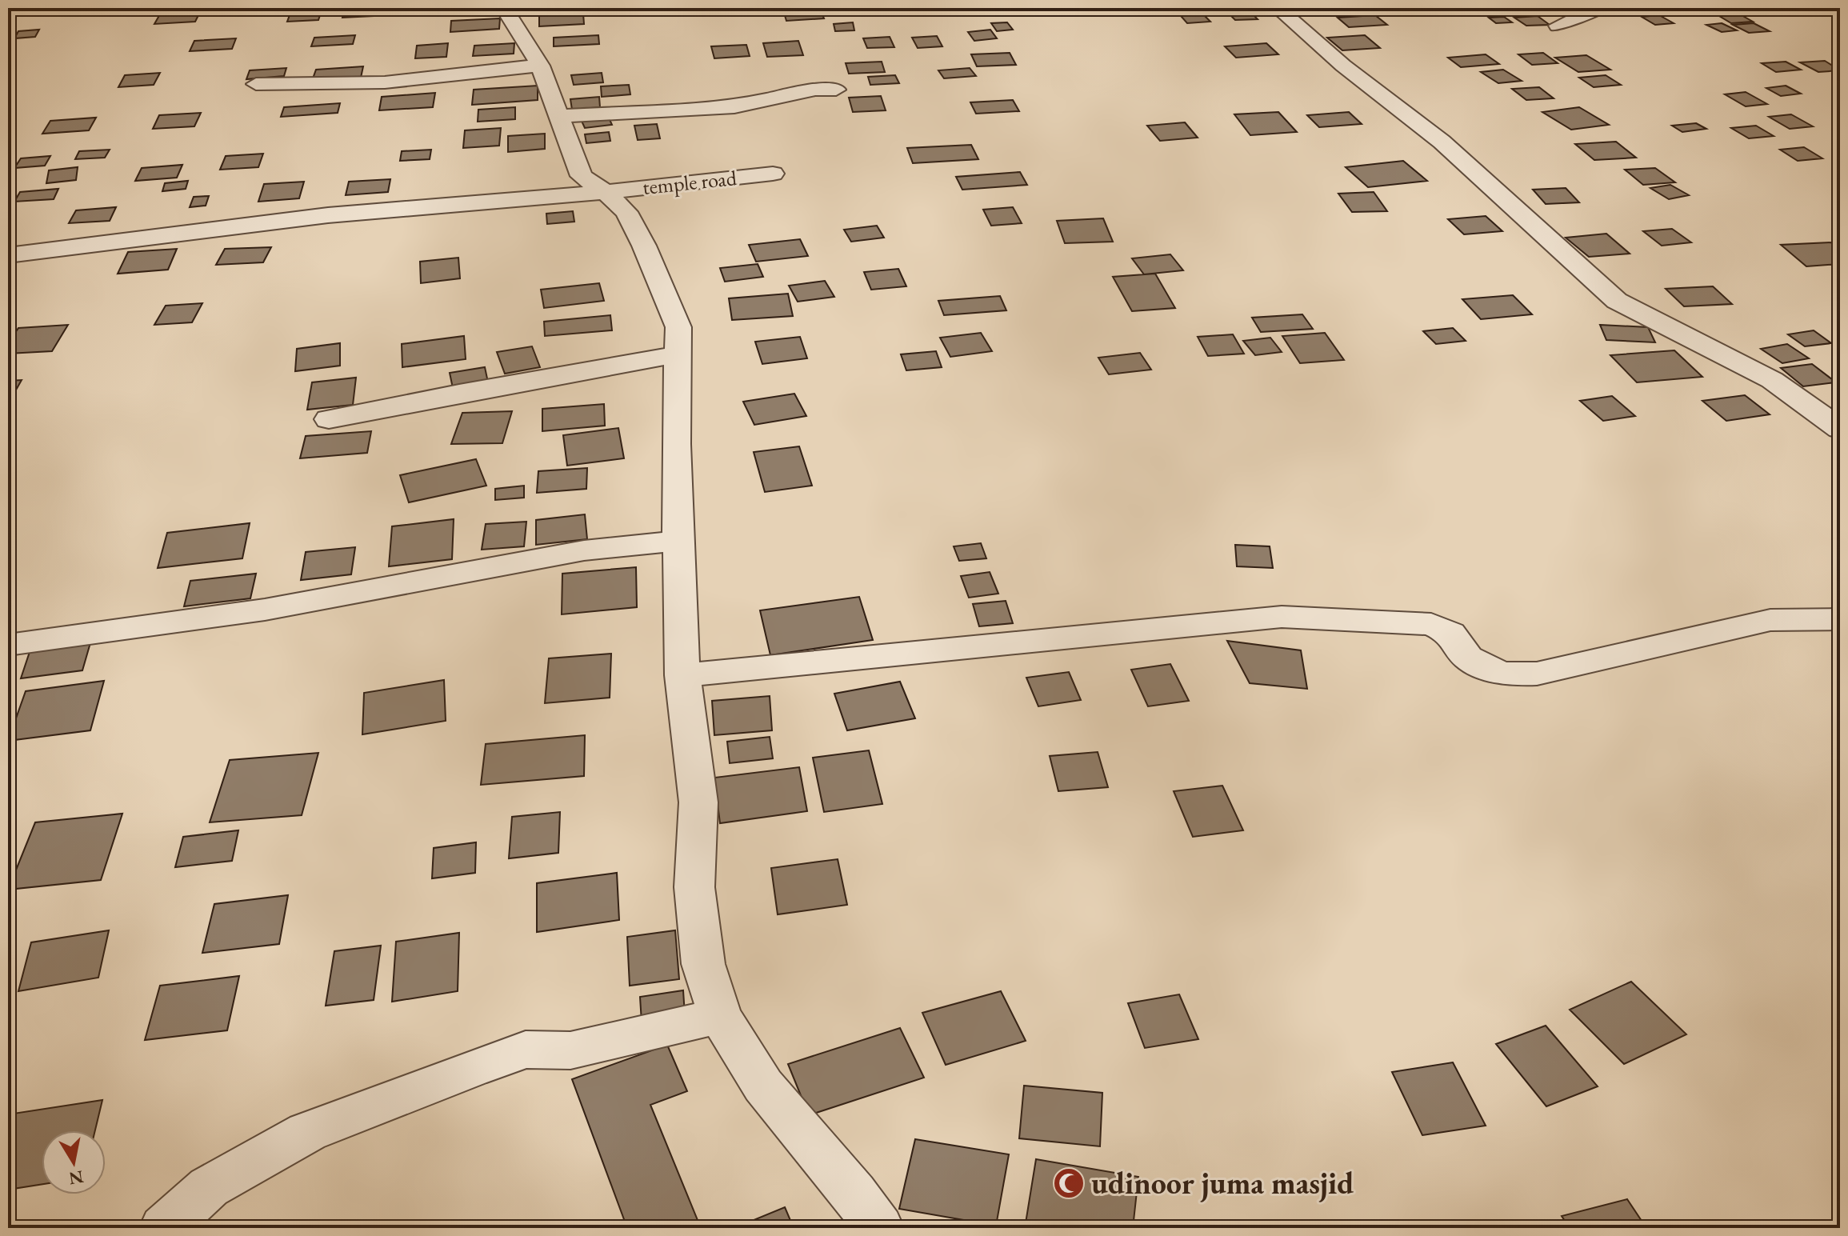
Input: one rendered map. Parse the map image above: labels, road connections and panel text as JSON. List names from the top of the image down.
{
  "streets": {
    "street": ["temple road"]
  },
  "places": {
    "mosque": ["udinoor juma masjid"]
  },
  "north": "bottom"
}
